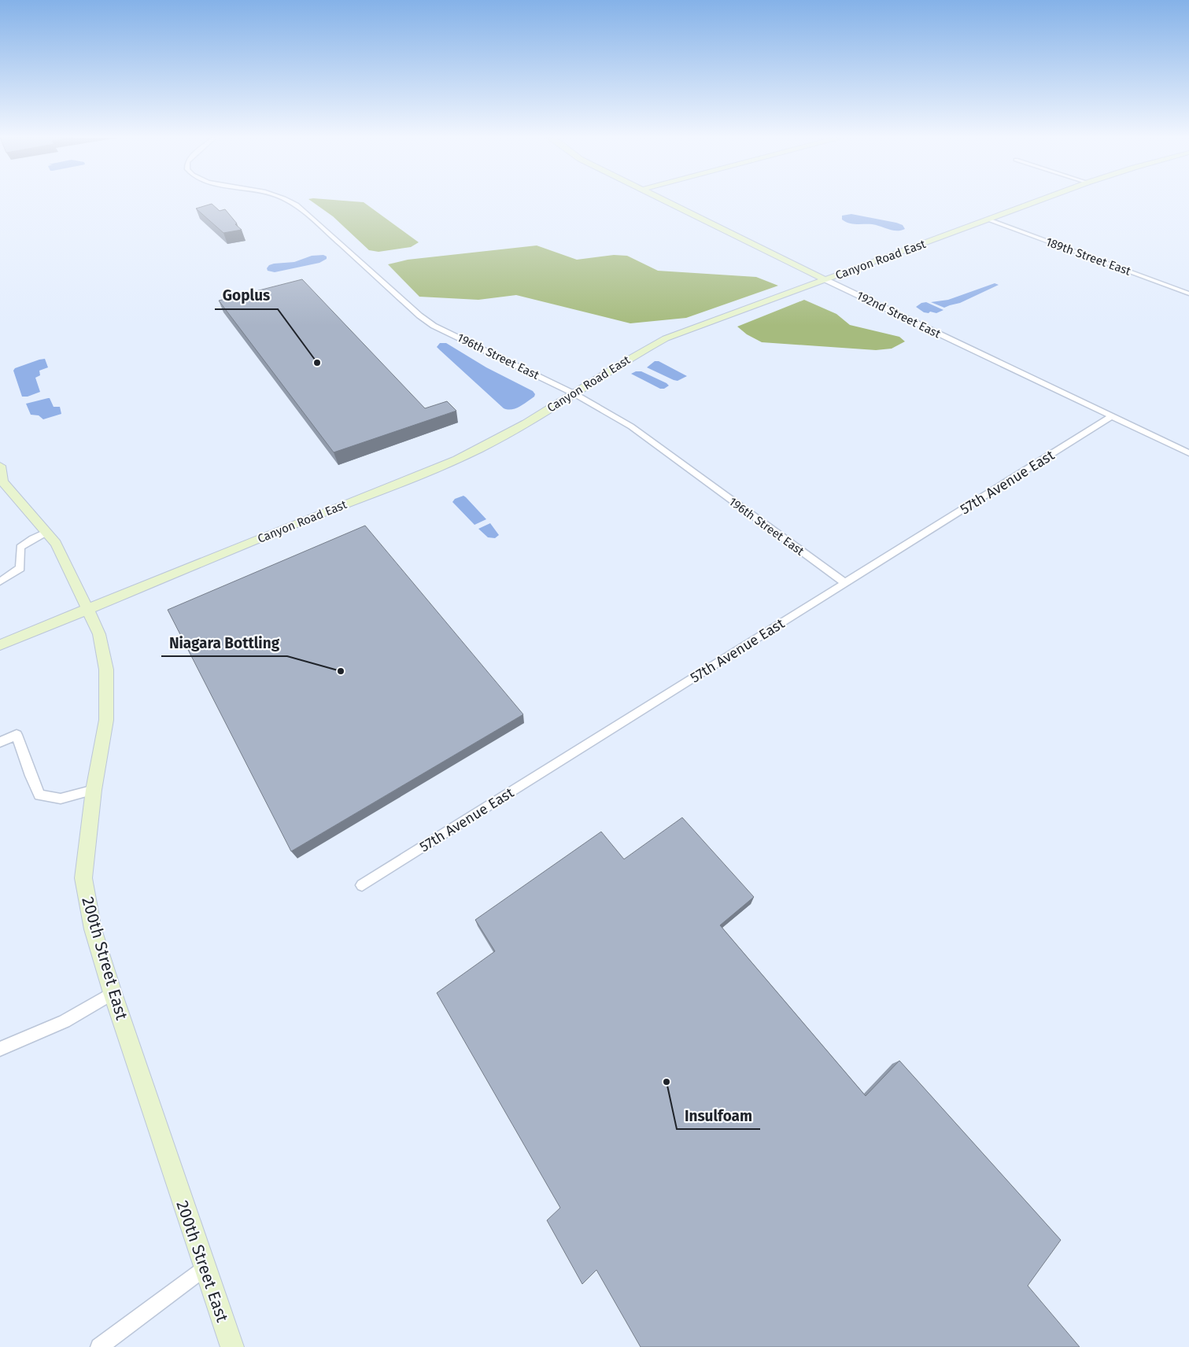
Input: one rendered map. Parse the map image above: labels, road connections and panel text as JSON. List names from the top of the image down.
{
  "streets": {
    "street": [
      "189th Street East",
      "Canyon Road East",
      "192nd Street East",
      "196th Street East",
      "57th Avenue East",
      "200th Street East"
    ]
  },
  "crossings": [
    ["189th Street East", "Canyon Road East"],
    ["Canyon Road East", "192nd Street East"],
    ["Canyon Road East", "196th Street East"],
    ["Canyon Road East", "200th Street East"],
    ["192nd Street East", "57th Avenue East"],
    ["196th Street East", "57th Avenue East"]
  ],
  "places": ["Goplus", "Niagara Bottling", "Insulfoam"]
}
